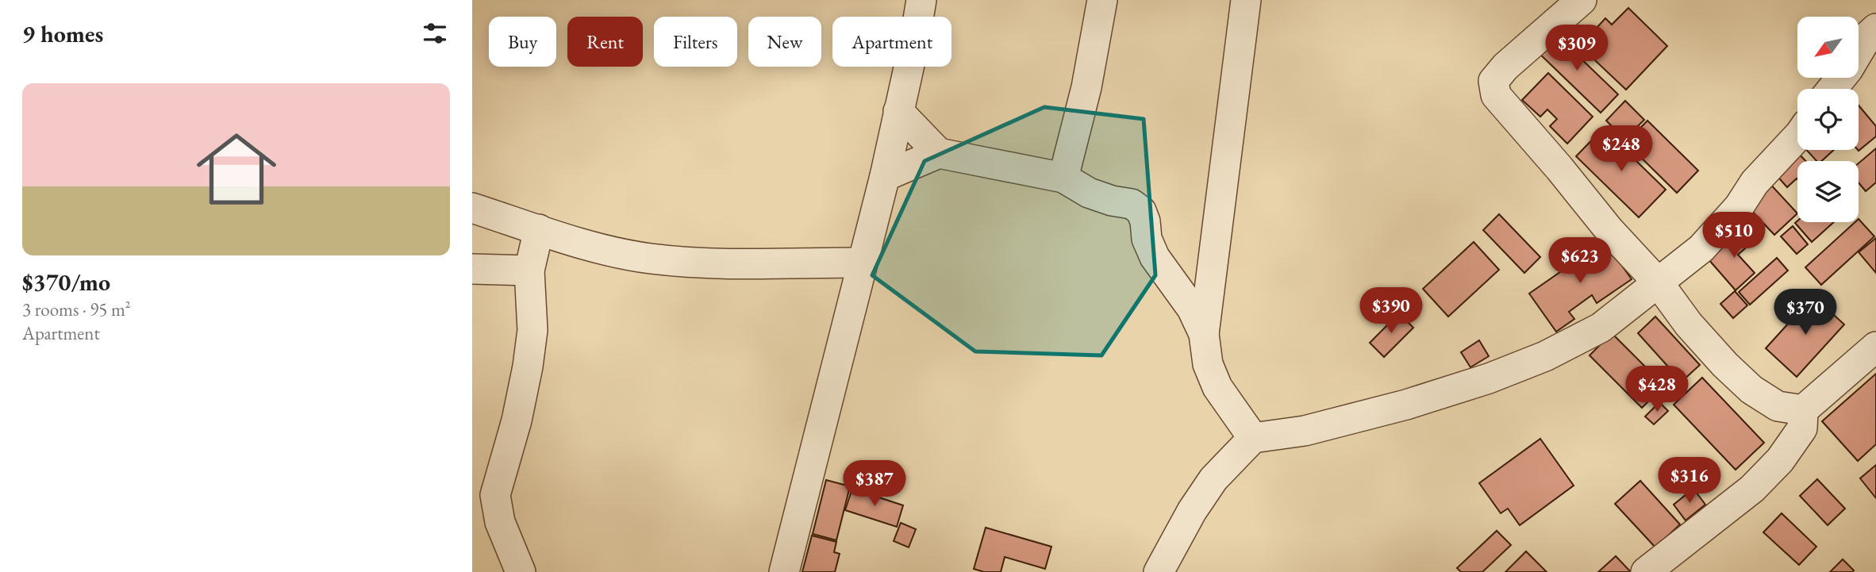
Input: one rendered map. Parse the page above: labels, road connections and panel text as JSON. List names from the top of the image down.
{
  "north": "bottom left",
  "page": {
    "heading": "9 homes",
    "chip": [
      "Buy",
      "Rent",
      "Filters",
      "New",
      "Apartment"
    ],
    "price": [
      "$309",
      "$248",
      "$510",
      "$623",
      "$390",
      "$370",
      "$428",
      "$316",
      "$387"
    ],
    "list": [
      {
        "name": "$370/mo",
        "note": "3 rooms · 95 m² · Apartment"
      }
    ]
  }
}
